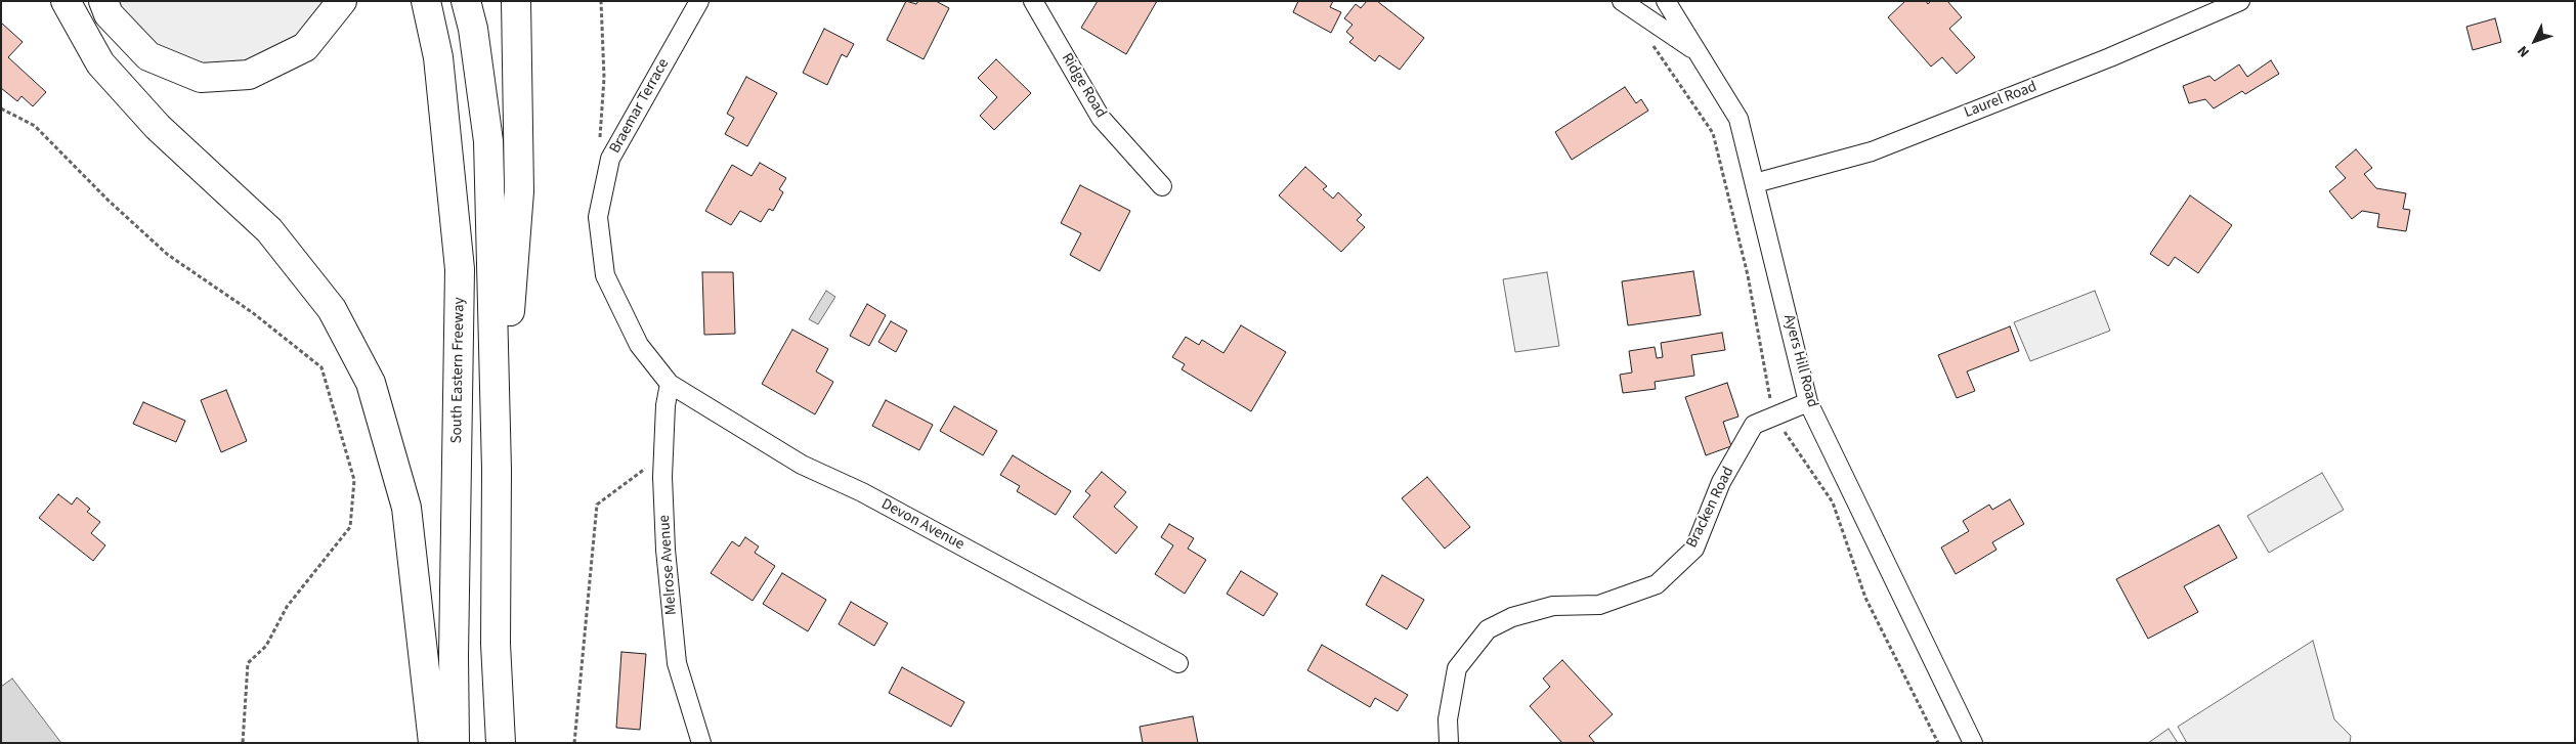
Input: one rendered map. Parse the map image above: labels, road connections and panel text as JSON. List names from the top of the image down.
{
  "streets": {
    "highway": ["South Eastern Freeway"],
    "street": [
      "Ridge Road",
      "Laurel Road",
      "Braemar Terrace",
      "Ayers Hill Road",
      "Bracken Road",
      "Devon Avenue",
      "Melrose Avenue"
    ]
  },
  "crossings": [
    ["Laurel Road", "Ayers Hill Road"],
    ["Braemar Terrace", "Devon Avenue"],
    ["Braemar Terrace", "Melrose Avenue"],
    ["Ayers Hill Road", "Bracken Road"],
    ["Devon Avenue", "Melrose Avenue"]
  ],
  "north": "bottom left"
}
